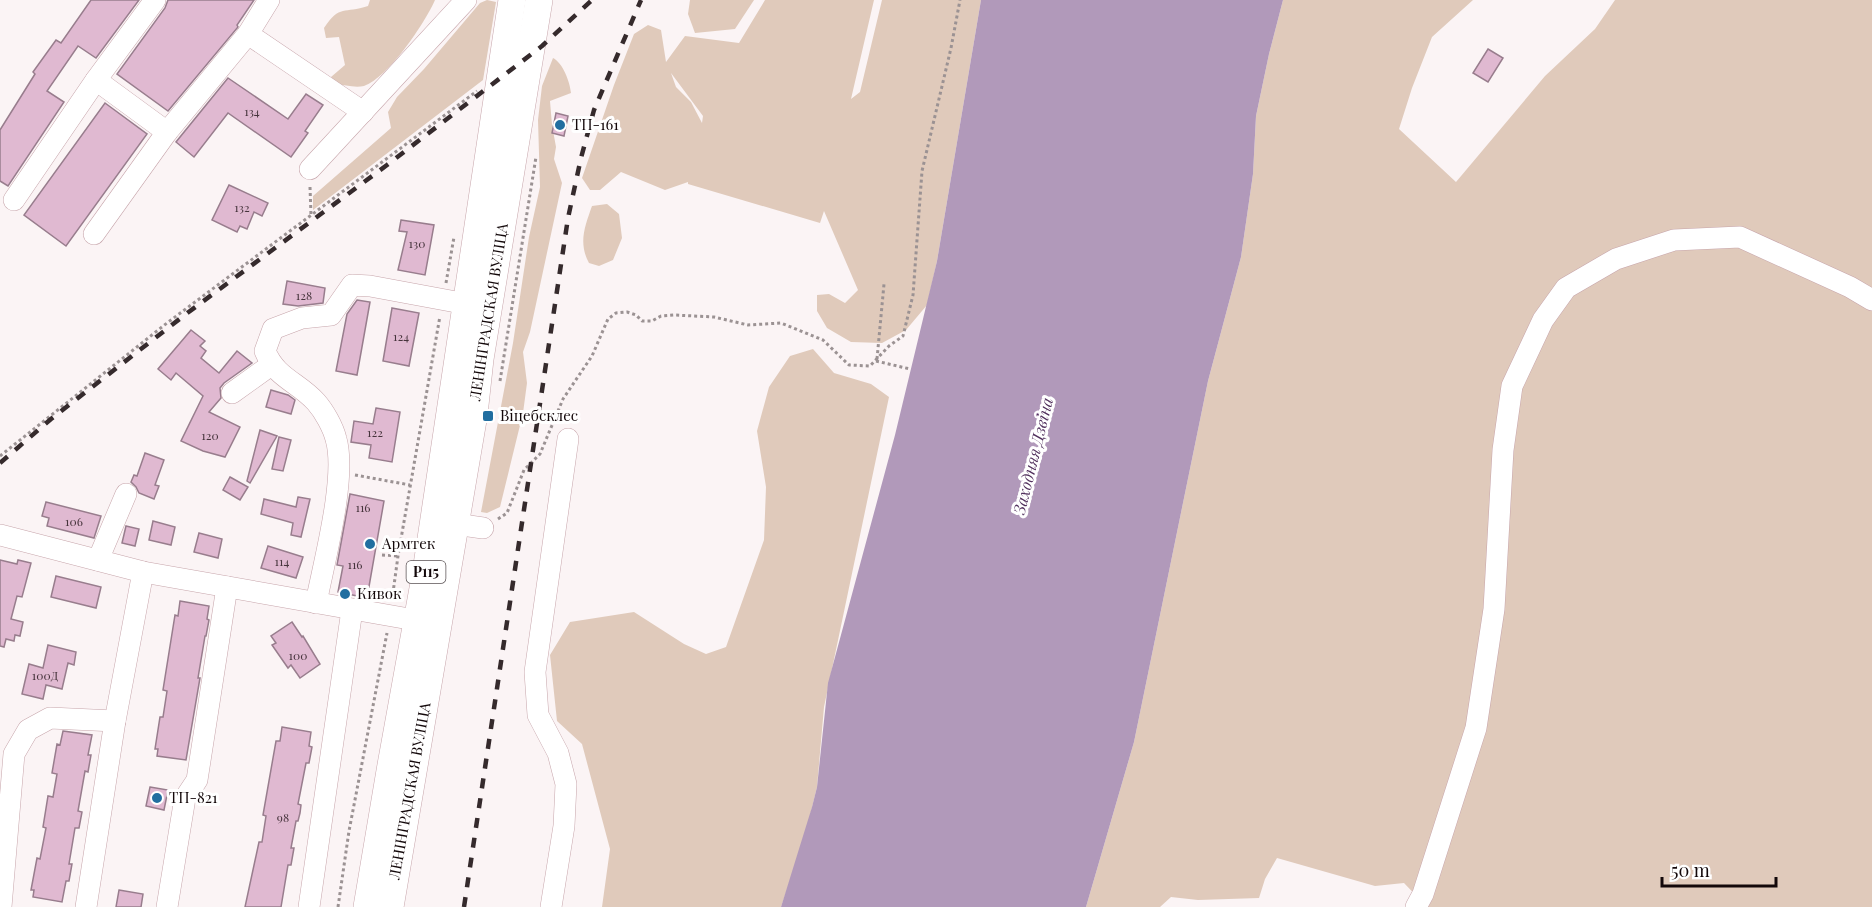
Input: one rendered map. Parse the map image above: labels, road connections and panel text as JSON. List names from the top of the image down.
{
  "streets": {
    "main road": ["ЛЕНІНГРАДСКАЯ ВУЛІЦА", "Р115"]
  },
  "water": ["Заходняя Дзвіна"],
  "places": {
    "other": [
      "ТП-161",
      "Армтек",
      "Кивок",
      "ТП-821"
    ],
    "transit": ["Віцебсклес"]
  },
  "house_numbers": [
    "134",
    "132",
    "130",
    "128",
    "124",
    "122",
    "120",
    "116",
    "106",
    "114",
    "116",
    "100",
    "100Д",
    "98"
  ],
  "scale_bar": "50 m"
}
